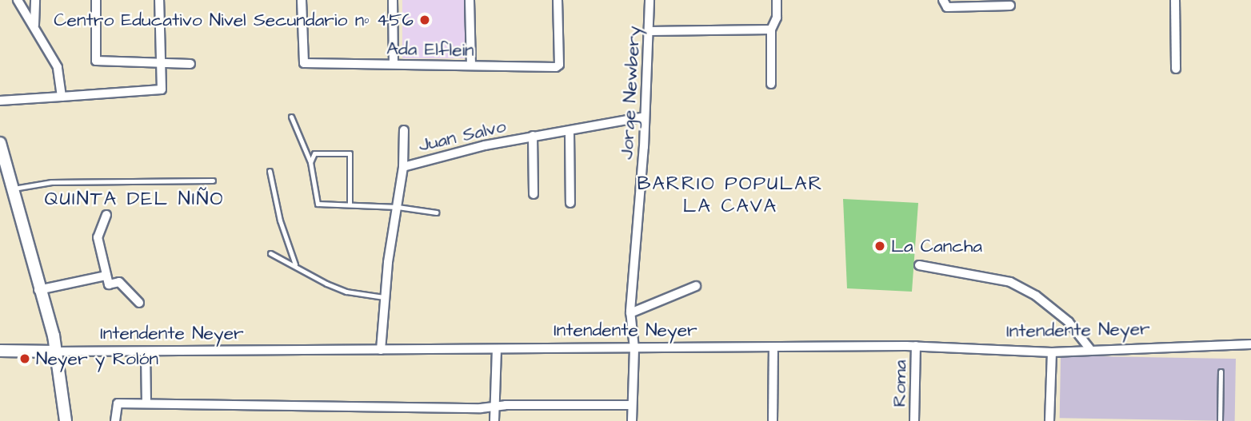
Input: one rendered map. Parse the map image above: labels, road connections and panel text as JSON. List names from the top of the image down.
{
  "streets": {
    "main road": ["Intendente Neyer"],
    "street": [
      "Ada Elflein",
      "Jorge Newbery",
      "Juan Salvo",
      "Roma"
    ]
  },
  "crossings": [
    ["Jorge Newbery", "Juan Salvo"],
    ["Jorge Newbery", "Intendente Neyer"],
    ["Juan Salvo", "Intendente Neyer"],
    ["Intendente Neyer", "Roma"]
  ],
  "districts": ["BARRIO POPULAR LA CAVA", "QUINTA DEL NIÑO"],
  "places": ["Centro Educativo Nivel Secundario nº 456", "La Cancha", "Neyer y Rolón"]
}
